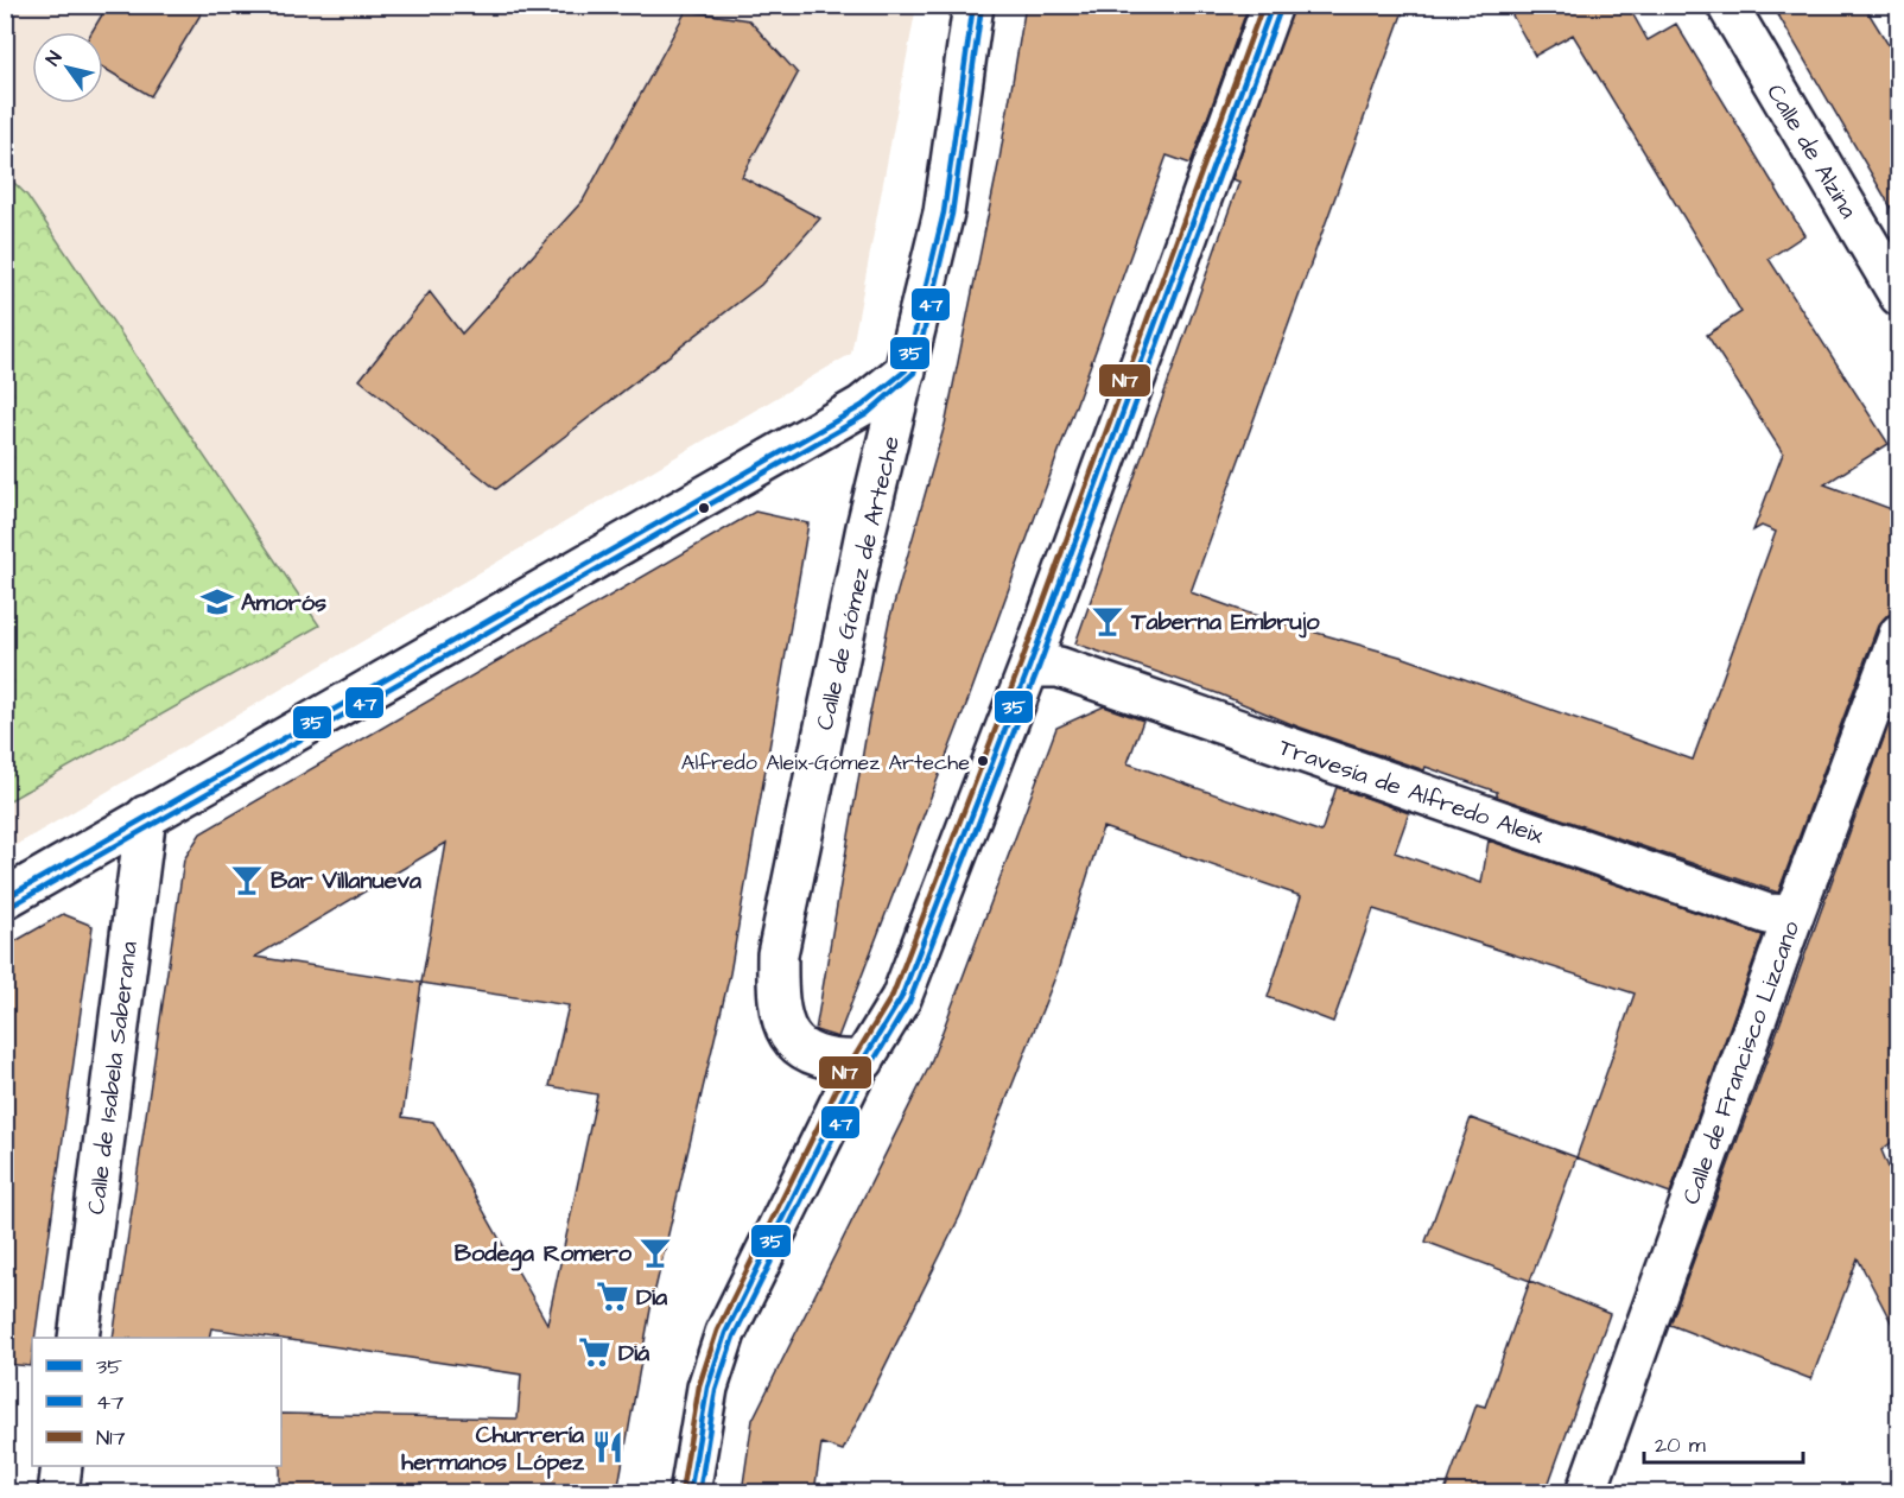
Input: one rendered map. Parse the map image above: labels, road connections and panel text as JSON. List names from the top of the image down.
{
  "streets": {
    "street": [
      "Calle de Alzina",
      "Calle de Gómez de Arteche",
      "Travesía de Alfredo Aleix",
      "Calle de Francisco Lizcano",
      "Calle de Isabela Saberana"
    ]
  },
  "crossings": [
    ["Travesía de Alfredo Aleix", "Calle de Francisco Lizcano"]
  ],
  "places": {
    "school or university": ["Amorós"],
    "bar": ["Taberna Embrujo", "Bar Villanueva", "Bodega Romero"],
    "other": ["Alfredo Aleix-Gómez Arteche"],
    "supermarket": ["Dia", "Diá"],
    "restaurant": ["Churrería hermanos López"]
  },
  "lines": ["transit line 35", "transit line N17", "transit line 47"],
  "legend": ["35", "47", "N17"],
  "scale_bar": "20 m",
  "north": "top left"
}
